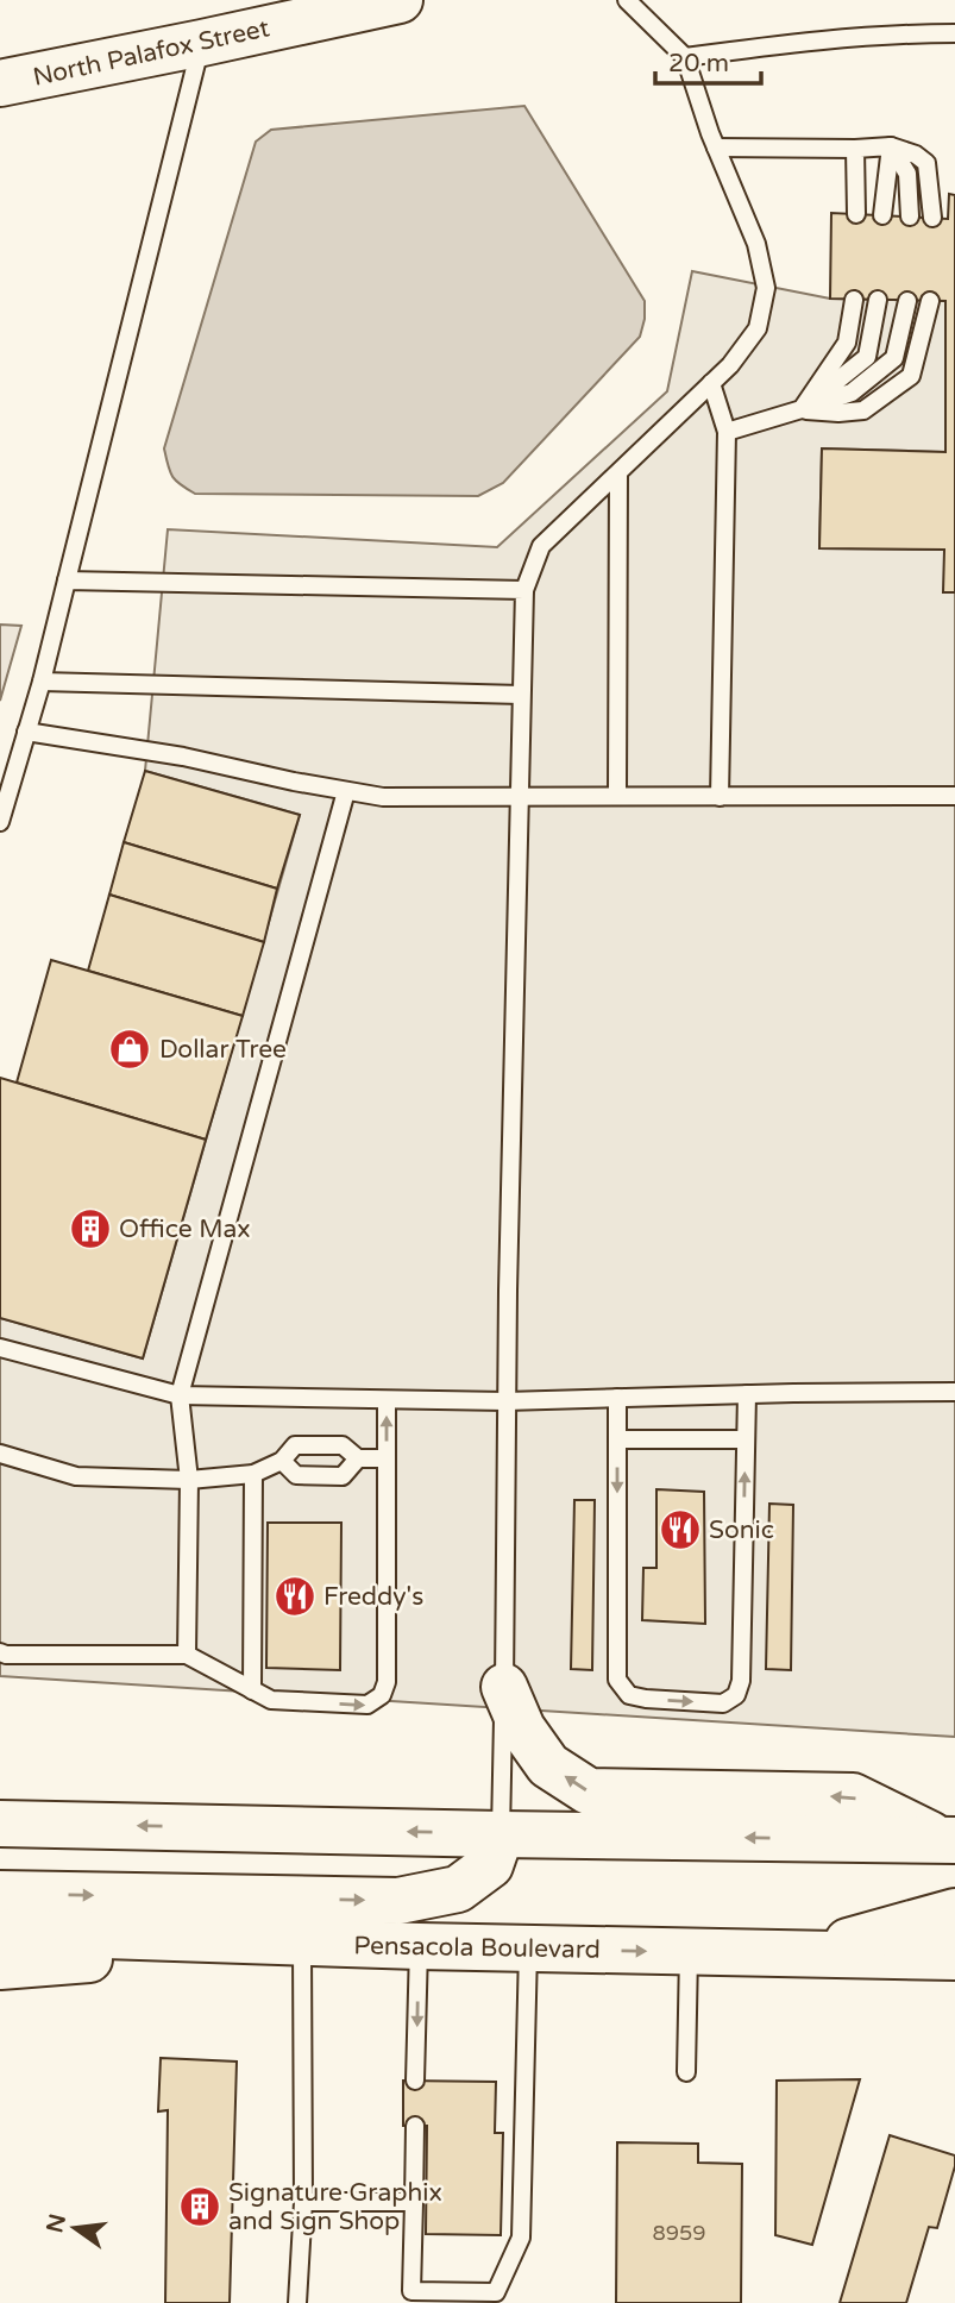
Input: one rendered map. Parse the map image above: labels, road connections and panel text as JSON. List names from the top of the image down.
{
  "streets": {
    "main road": ["North Palafox Street", "Pensacola Boulevard"]
  },
  "places": {
    "shop": ["Dollar Tree"],
    "building": ["Office Max", "Signature Graphix and Sign Shop"],
    "restaurant": ["Sonic", "Freddy's"]
  },
  "house_numbers": ["8959"],
  "scale_bar": "20 m",
  "north": "left"
}
